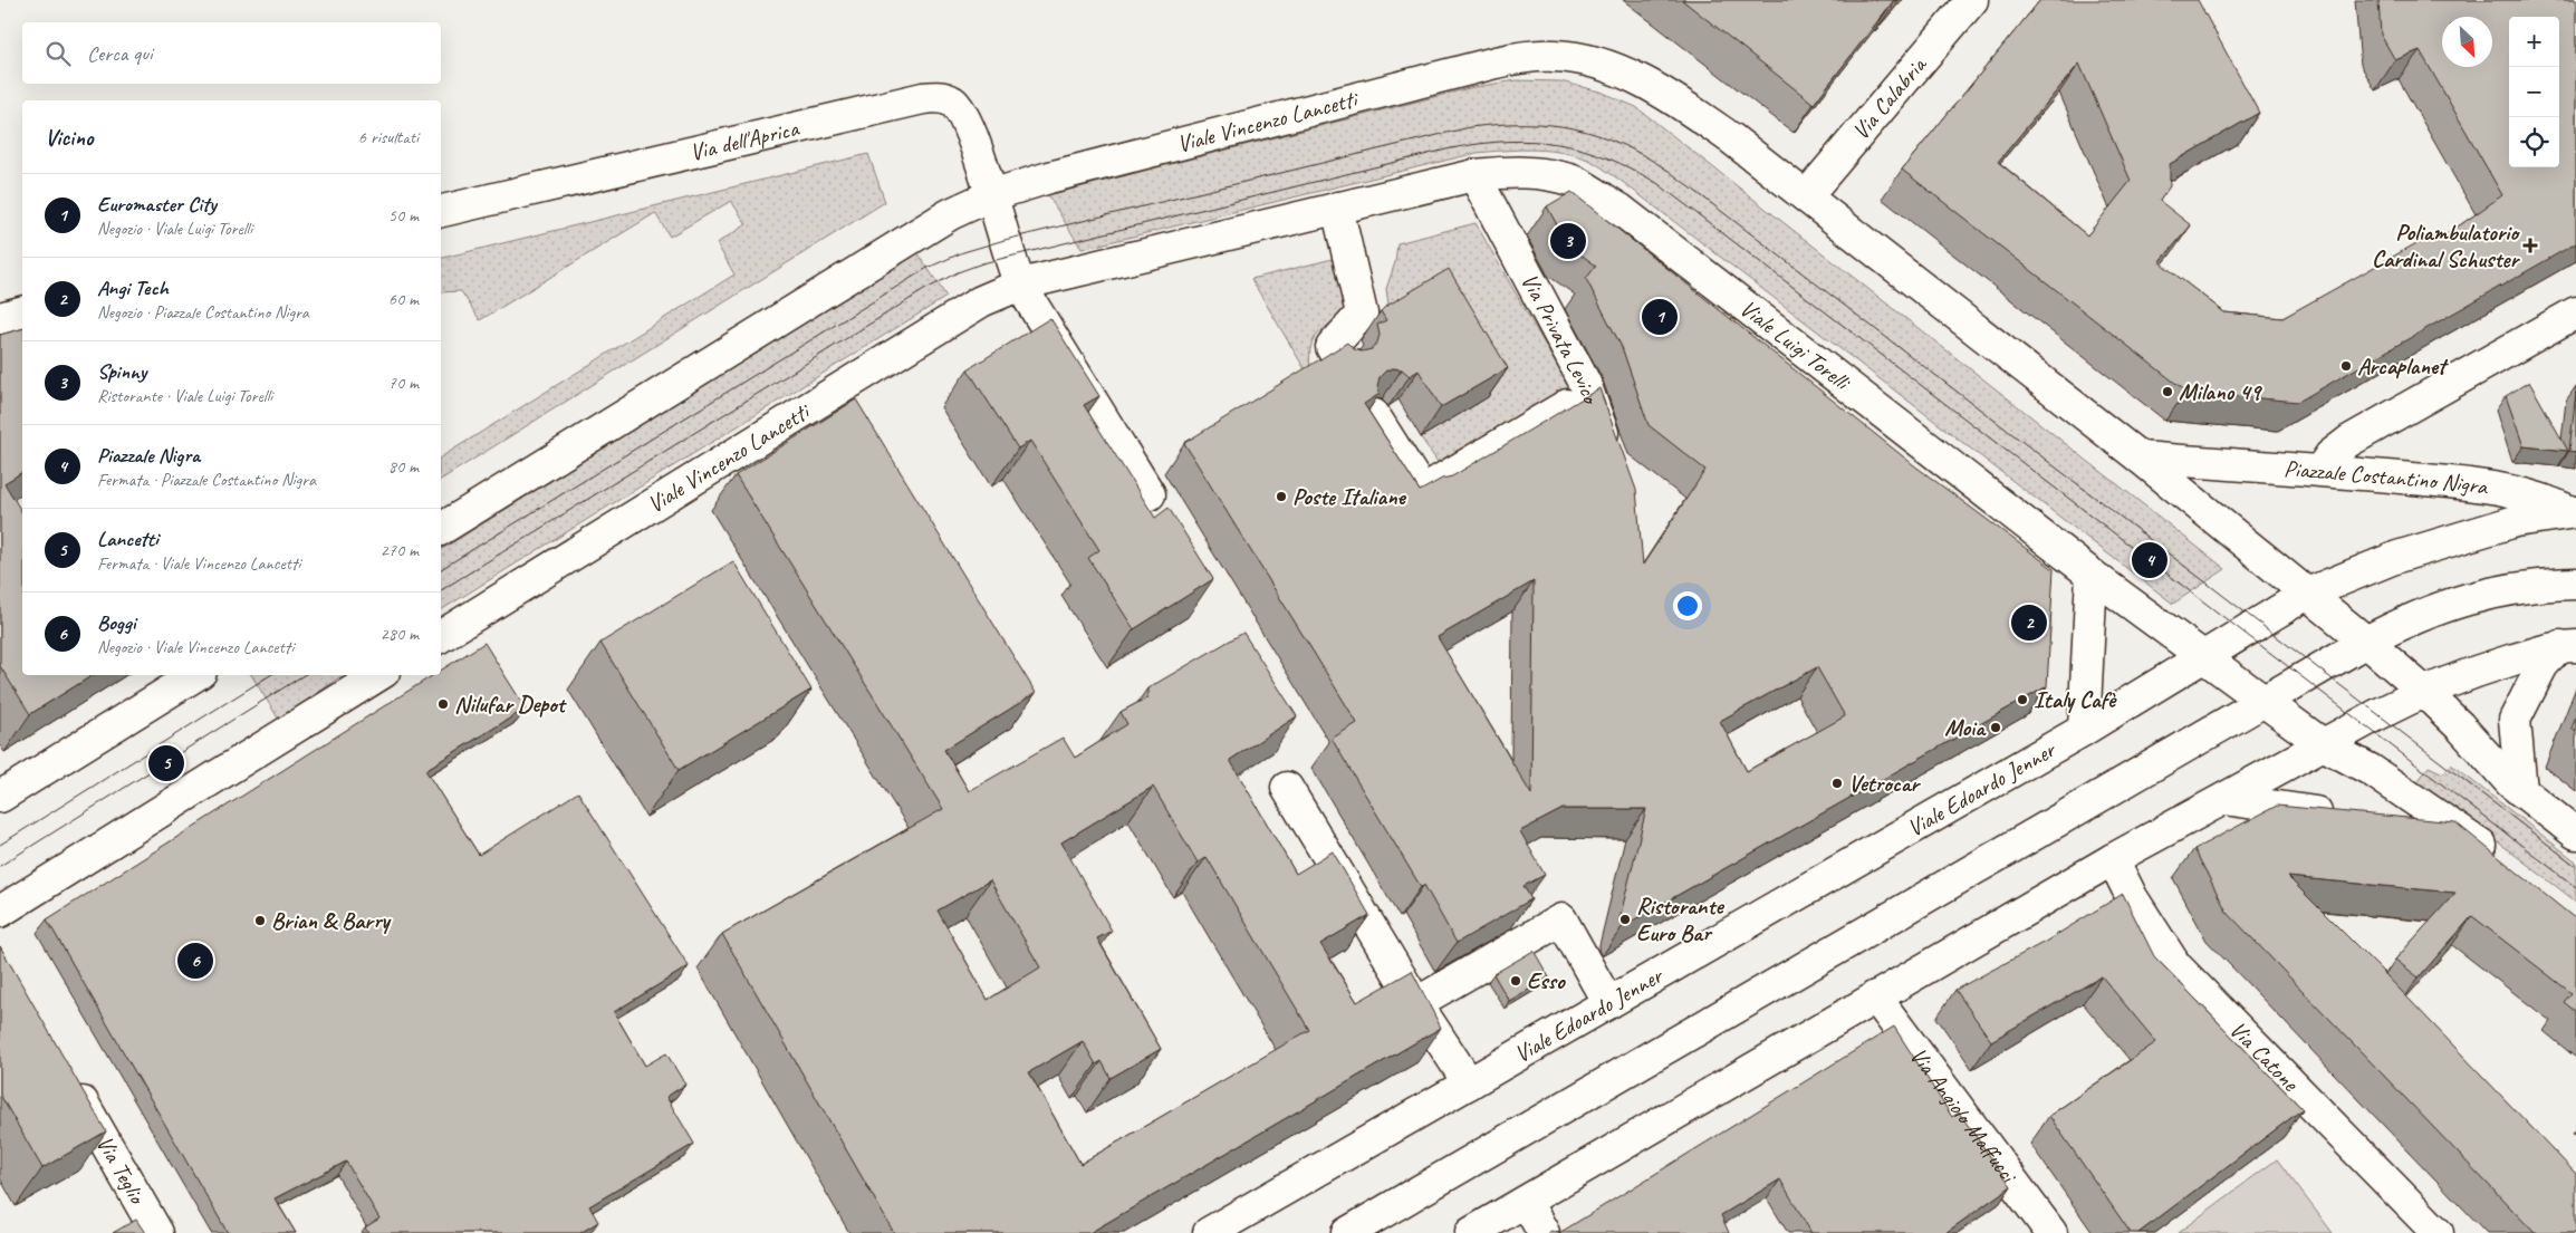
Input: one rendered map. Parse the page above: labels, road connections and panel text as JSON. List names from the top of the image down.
{
  "streets": {
    "main road": [
      "Via Calabria",
      "Viale Vincenzo Lancetti",
      "Via dell'Aprica",
      "Via Privata Levico",
      "Viale Luigi Torelli",
      "Piazzale Costantino Nigra",
      "Viale Edoardo Jenner",
      "Via Catone",
      "Via Angiolo Maffucci",
      "Via Teglio"
    ]
  },
  "crossings": [
    ["Via Calabria", "Viale Vincenzo Lancetti"],
    ["Viale Vincenzo Lancetti", "Via dell'Aprica"],
    ["Viale Vincenzo Lancetti", "Via Privata Levico"],
    ["Viale Vincenzo Lancetti", "Viale Luigi Torelli"],
    ["Via Privata Levico", "Viale Luigi Torelli"],
    ["Piazzale Costantino Nigra", "Viale Edoardo Jenner"]
  ],
  "places": {
    "health": ["Poliambulatorio Cardinal Schuster"],
    "other": [
      "Arcaplanet",
      "Milano 49",
      "Poste Italiane",
      "Italy Cafè",
      "Nilufar Depot",
      "Moia",
      "Vetrocar",
      "Ristorante Euro Bar",
      "Brian & Barry",
      "Esso"
    ]
  },
  "north": "bottom right",
  "page": {
    "map_buttons": ["+", "−"],
    "search": "Cerca qui",
    "heading": ["Vicino", "6 risultati"],
    "list": [
      {
        "mark": "1",
        "name": "Euromaster City",
        "note": "Negozio · Viale Luigi Torelli",
        "value": "50 m"
      },
      {
        "mark": "2",
        "name": "Angi Tech",
        "note": "Negozio · Piazzale Costantino Nigra",
        "value": "60 m"
      },
      {
        "mark": "3",
        "name": "Spinny",
        "note": "Ristorante · Viale Luigi Torelli",
        "value": "70 m"
      },
      {
        "mark": "4",
        "name": "Piazzale Nigra",
        "note": "Fermata · Piazzale Costantino Nigra",
        "value": "80 m"
      },
      {
        "mark": "5",
        "name": "Lancetti",
        "note": "Fermata · Viale Vincenzo Lancetti",
        "value": "270 m"
      },
      {
        "mark": "6",
        "name": "Boggi",
        "note": "Negozio · Viale Vincenzo Lancetti",
        "value": "280 m"
      }
    ],
    "pins": [
      "3",
      "1",
      "4",
      "2",
      "5",
      "6"
    ]
  }
}
